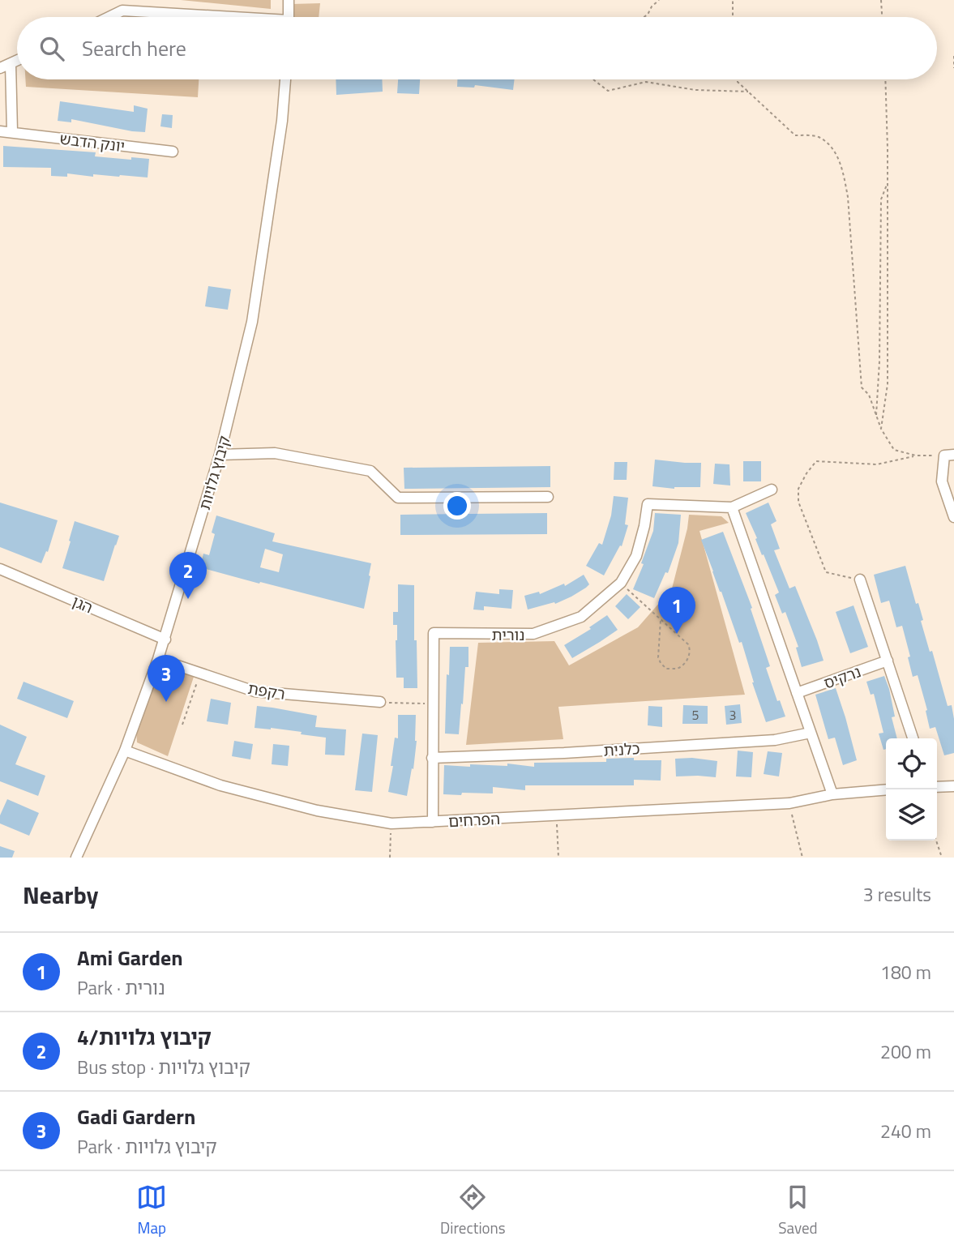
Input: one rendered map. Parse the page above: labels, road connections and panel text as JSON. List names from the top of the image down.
{
  "streets": {
    "street": [
      "יונק הדבש",
      "קיבוץ גלויות",
      "הגן",
      "נורית",
      "נרקיס",
      "רקפת",
      "כלנית",
      "הפרחים"
    ]
  },
  "crossings": [
    ["קיבוץ גלויות", "הגן"],
    ["קיבוץ גלויות", "רקפת"],
    ["קיבוץ גלויות", "הפרחים"],
    ["נורית", "כלנית"],
    ["נורית", "הפרחים"]
  ],
  "house_numbers": ["5", "3"],
  "page": {
    "search": "Search here",
    "pins": ["2", "1", "3"],
    "heading": ["Nearby", "3 results"],
    "list": [
      {
        "mark": "1",
        "name": "Ami Garden",
        "note": "Park · נורית",
        "value": "180 m"
      },
      {
        "mark": "2",
        "name": "קיבוץ גלויות/4",
        "note": "Bus stop · קיבוץ גלויות",
        "value": "200 m"
      },
      {
        "mark": "3",
        "name": "Gadi Gardern",
        "note": "Park · קיבוץ גלויות",
        "value": "240 m"
      }
    ],
    "nav": ["Map", "Directions", "Saved"]
  }
}
